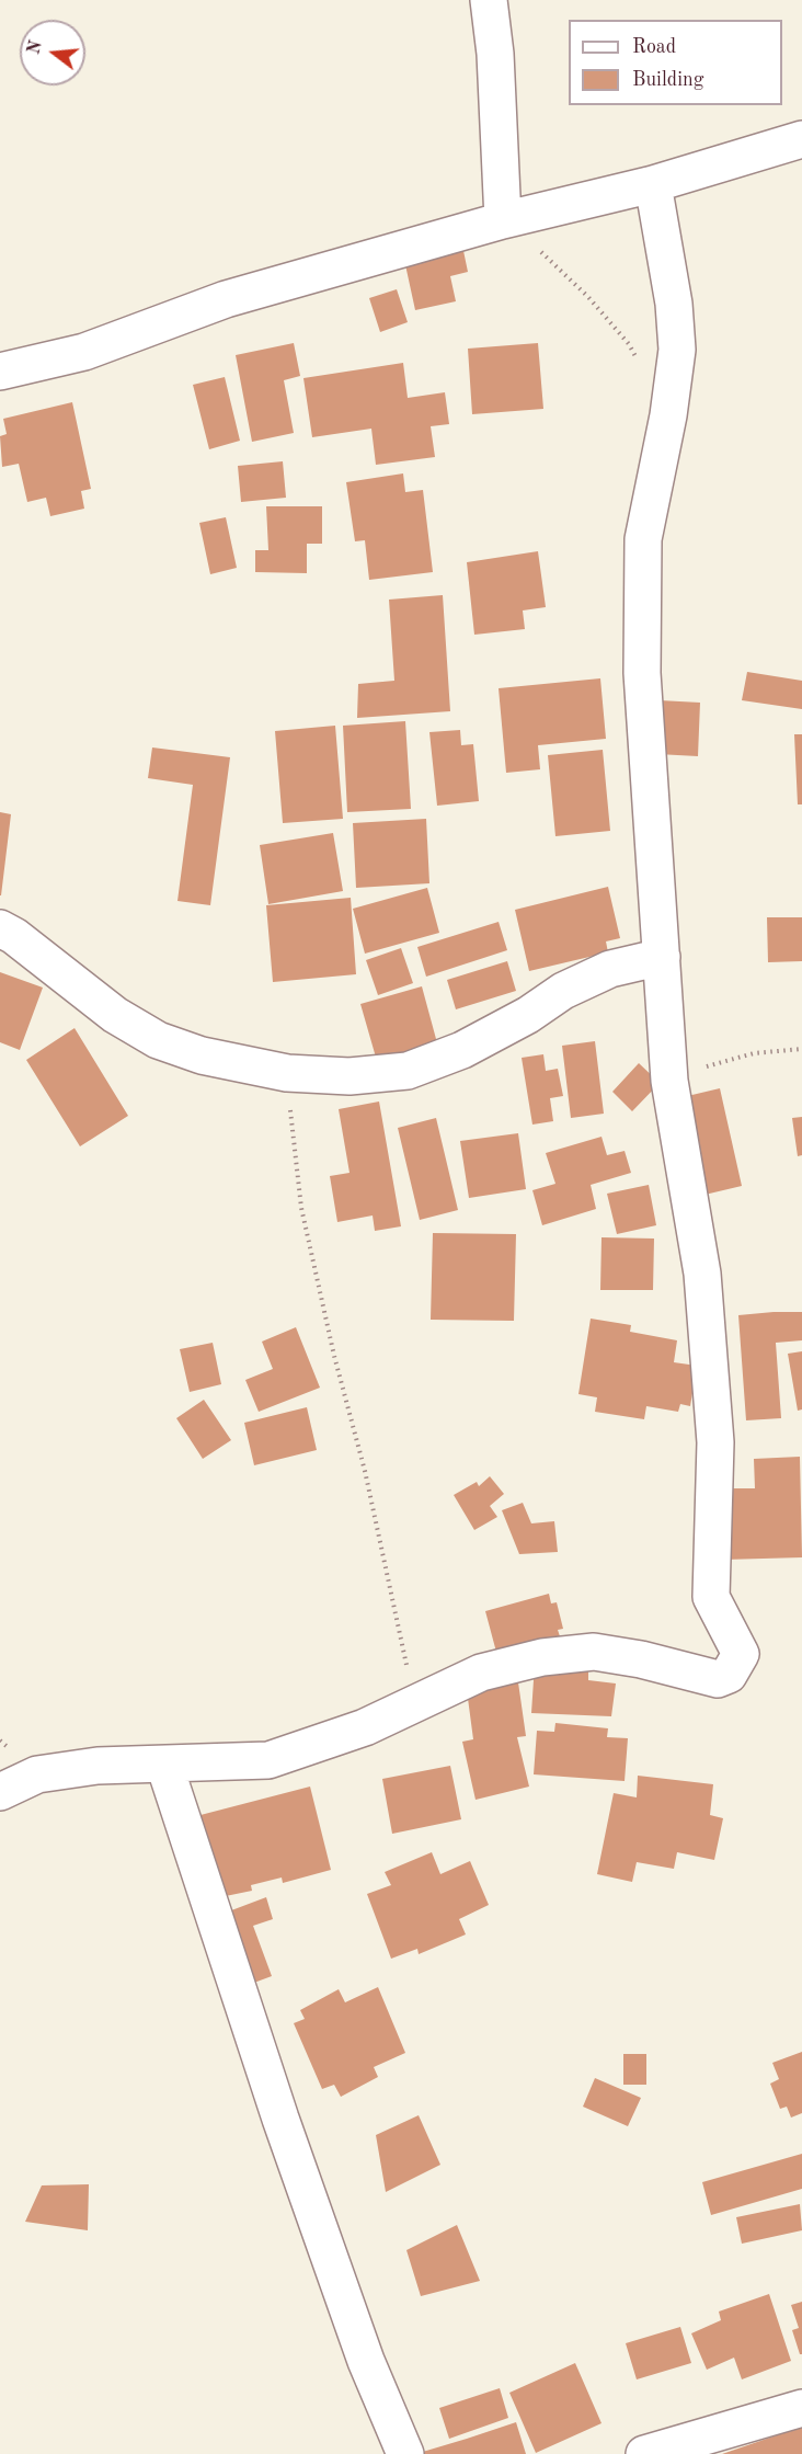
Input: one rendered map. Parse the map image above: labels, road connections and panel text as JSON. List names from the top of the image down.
{
  "legend": ["Road", "Building"],
  "north": "left"
}
